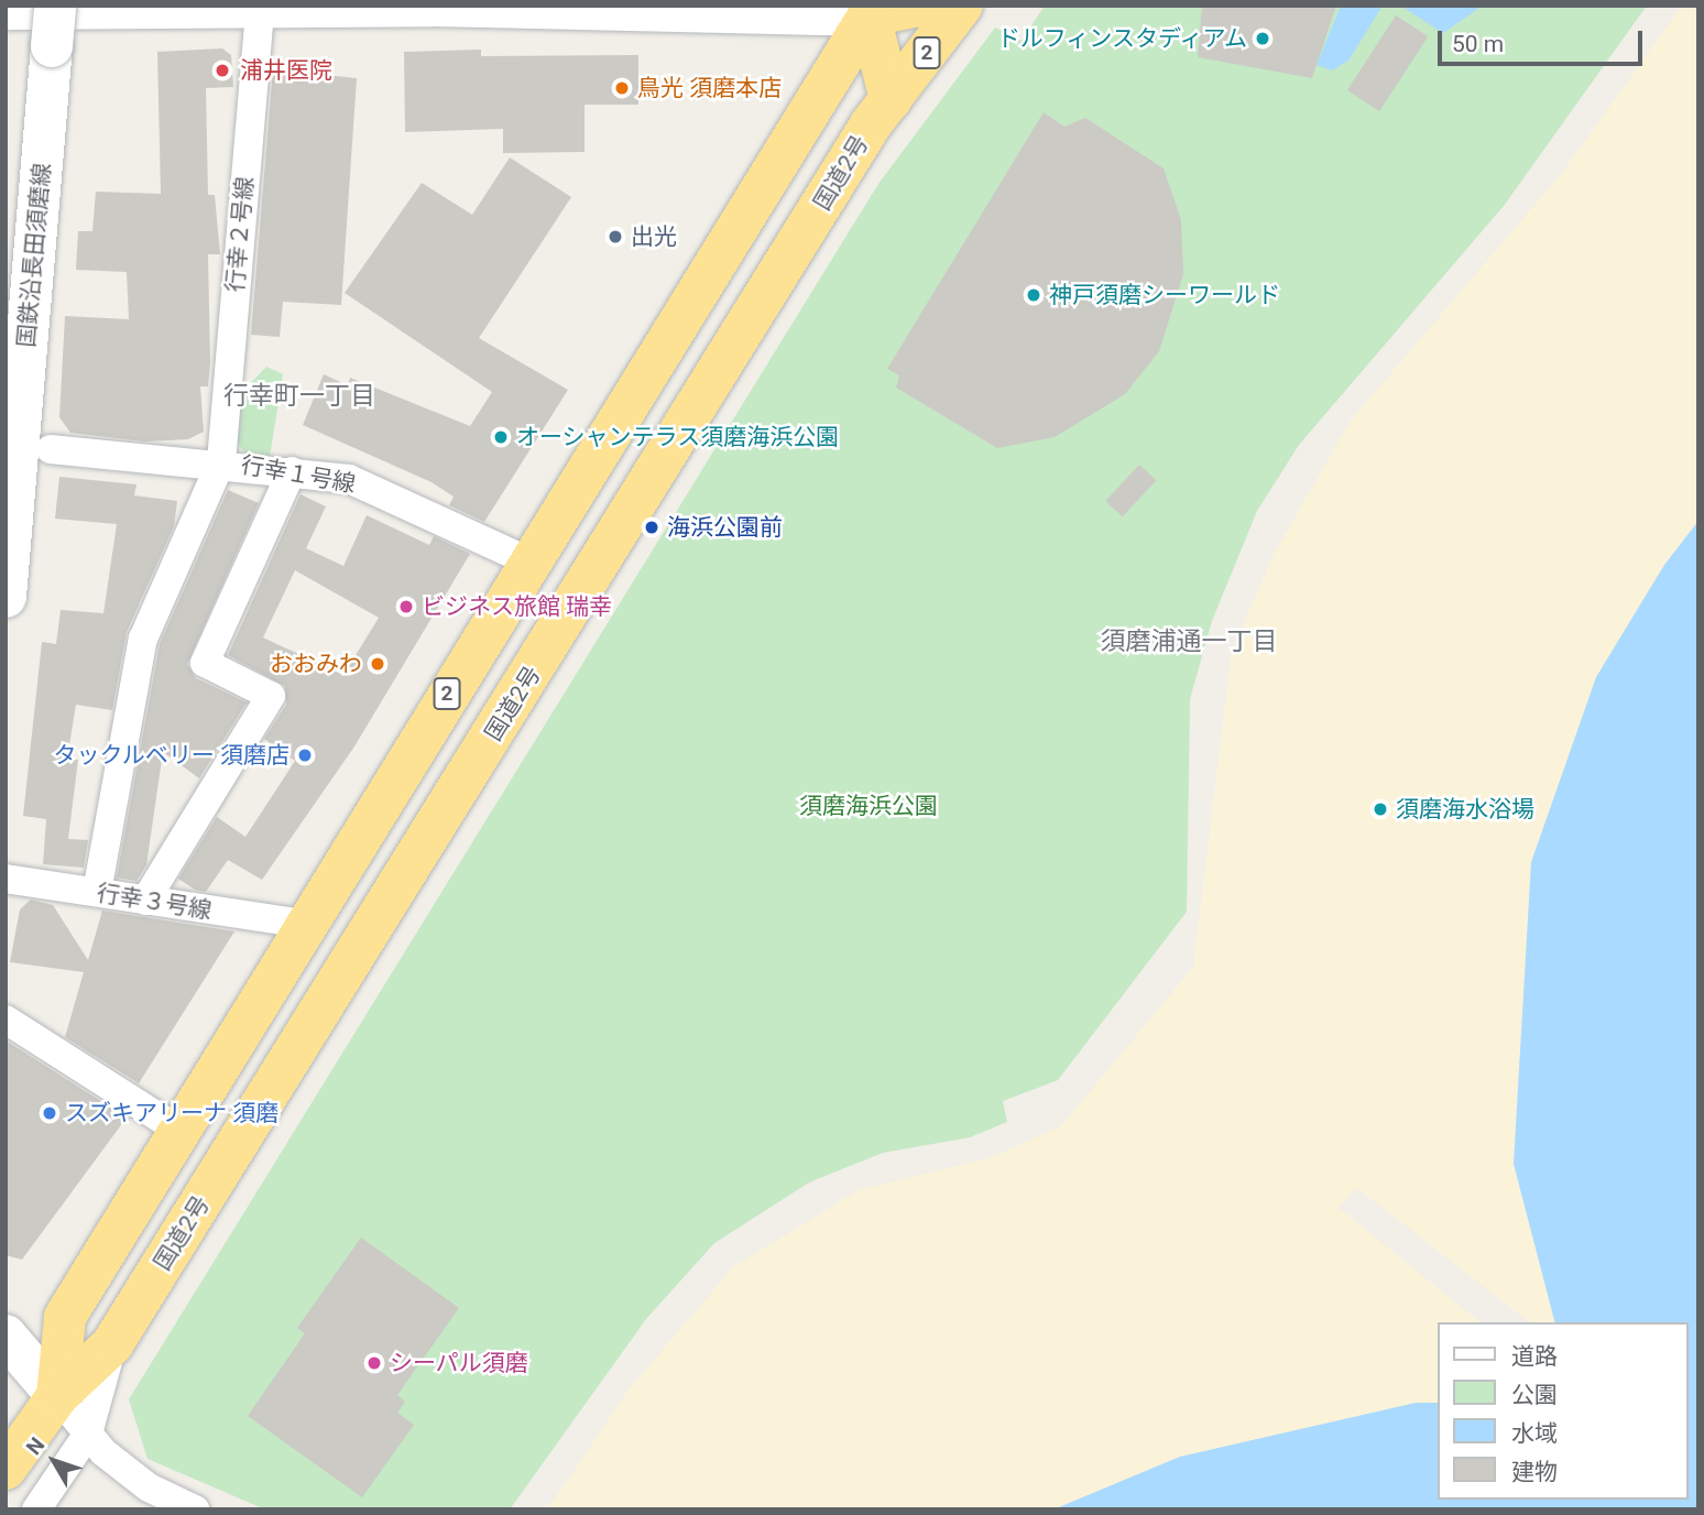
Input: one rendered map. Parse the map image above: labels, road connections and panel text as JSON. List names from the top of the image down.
{
  "streets": {
    "highway": ["2", "国道2号"],
    "street": [
      "行幸２号線",
      "国鉄沿長田須磨線",
      "行幸１号線",
      "行幸３号線"
    ]
  },
  "crossings": [
    ["2", "国道2号"],
    ["国道2号", "行幸１号線"],
    ["国道2号", "行幸３号線"],
    ["行幸２号線", "行幸１号線"],
    ["行幸２号線", "行幸３号線"]
  ],
  "districts": ["行幸町一丁目", "須磨浦通一丁目"],
  "parks": ["須磨海浜公園"],
  "places": [
    "ドルフィンスタディアム",
    "浦井医院",
    "鳥光 須磨本店",
    "出光",
    "神戸須磨シーワールド",
    "オーシャンテラス須磨海浜公園",
    "海浜公園前",
    "ビジネス旅館 瑞幸",
    "おおみわ",
    "タックルベリー 須磨店",
    "須磨海水浴場",
    "スズキアリーナ 須磨",
    "シーパル須磨"
  ],
  "legend": [
    "道路",
    "公園",
    "水域",
    "建物"
  ],
  "scale_bar": "50 m",
  "north": "top left"
}
